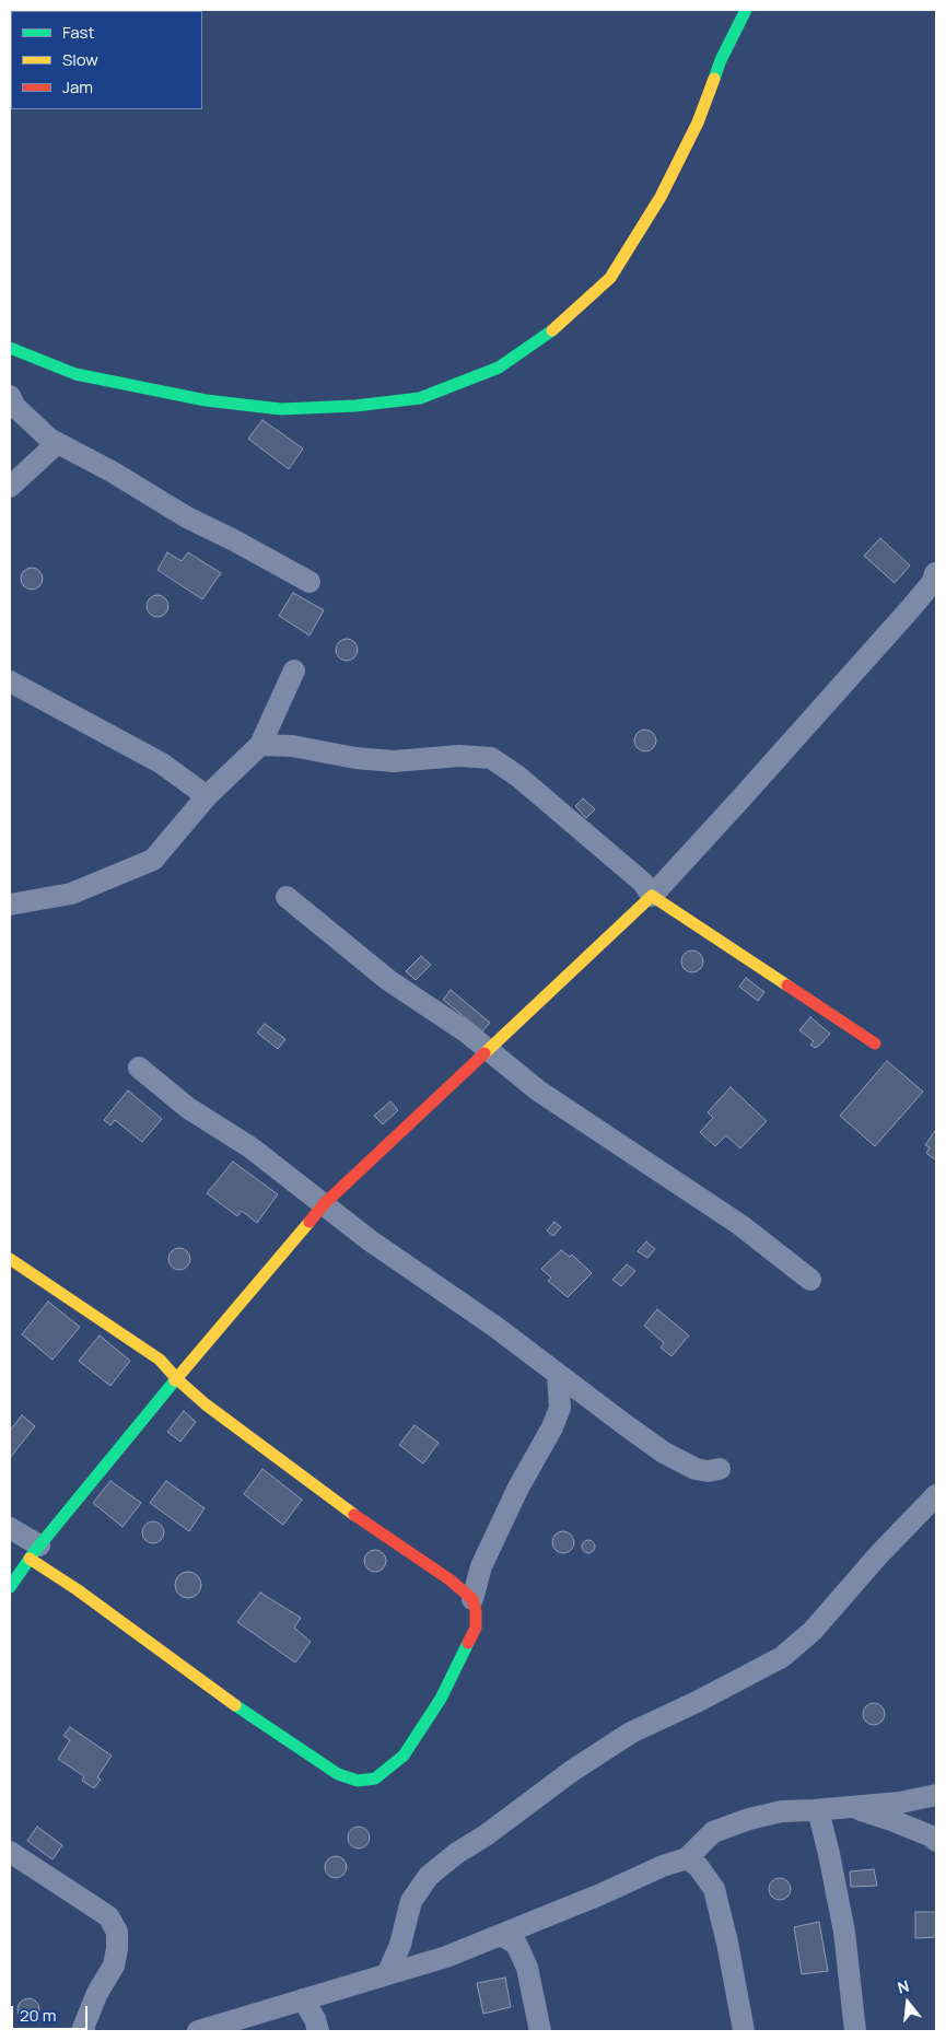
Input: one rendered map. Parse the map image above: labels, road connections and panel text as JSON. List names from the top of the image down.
{
  "legend": ["Fast", "Slow", "Jam"],
  "scale_bar": "20 m",
  "north": "top"
}
